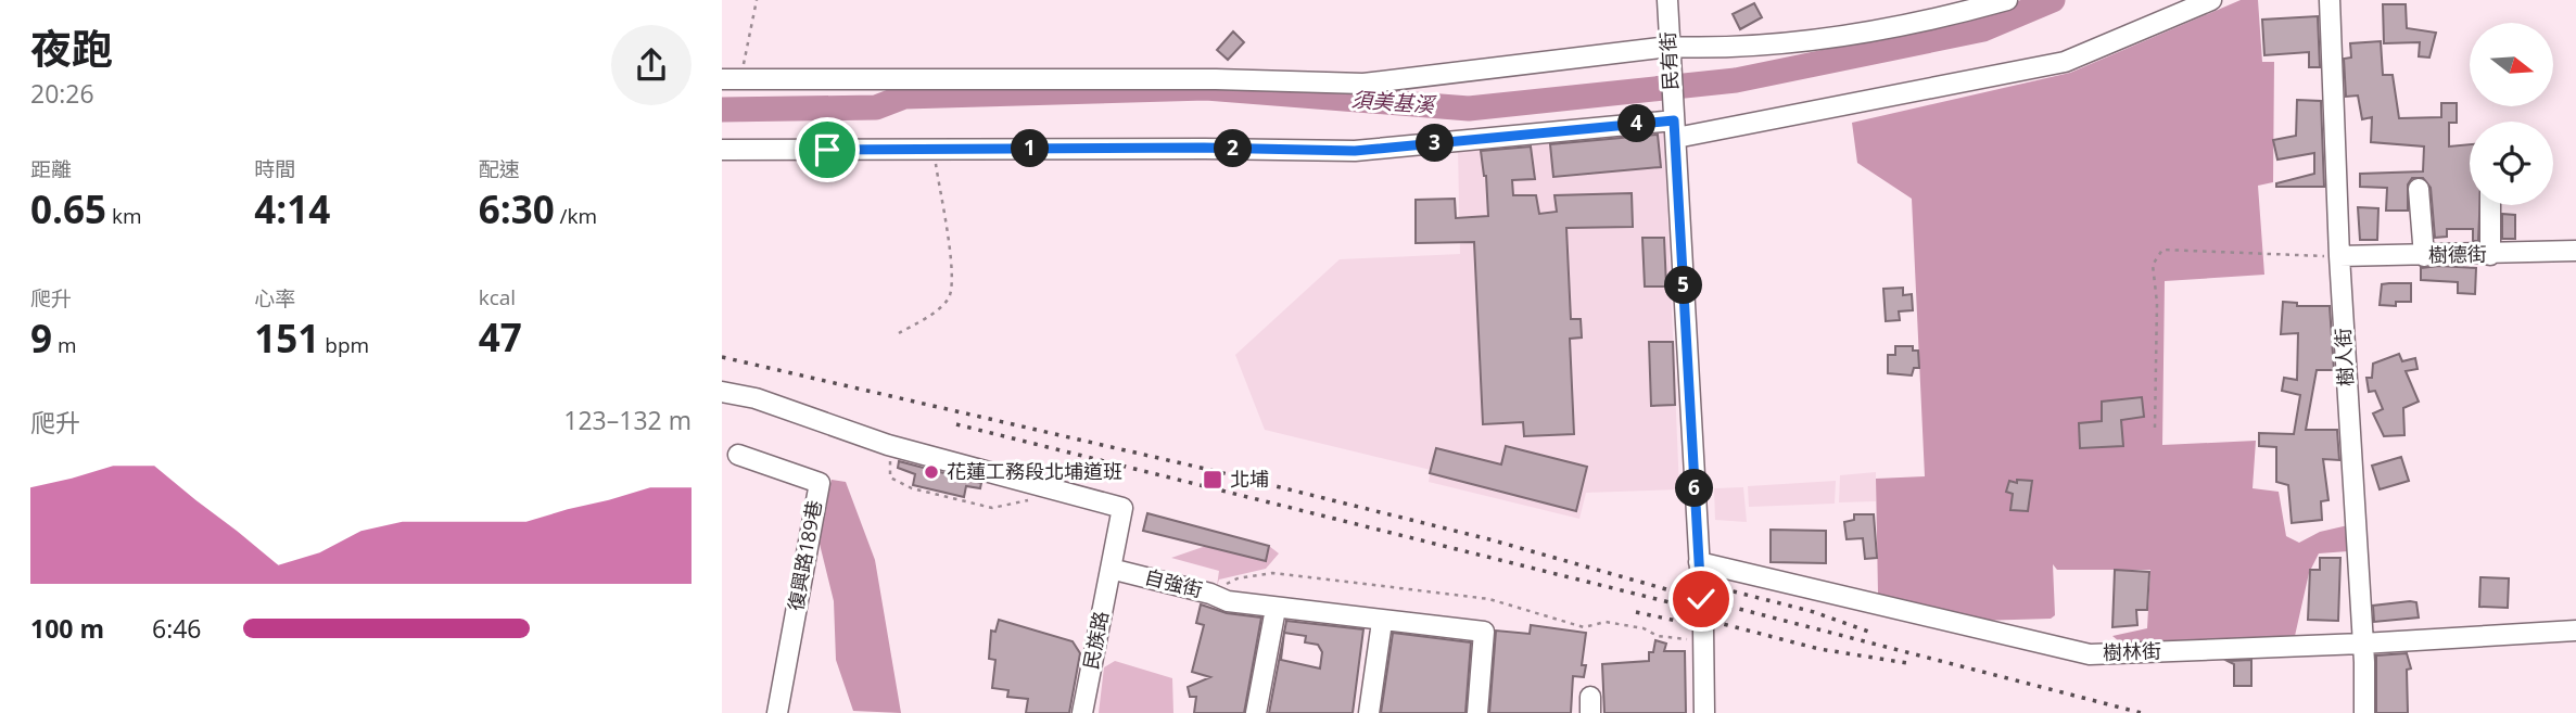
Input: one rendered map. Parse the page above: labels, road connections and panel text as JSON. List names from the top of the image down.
{
  "streets": {
    "street": [
      "民有街",
      "樹德街",
      "樹人街",
      "復興路189巷",
      "自強街",
      "民族路",
      "樹林街"
    ]
  },
  "crossings": [
    ["民有街", "自強街"],
    ["民有街", "樹林街"],
    ["樹德街", "樹人街"],
    ["樹人街", "樹林街"],
    ["自強街", "民族路"]
  ],
  "water": ["須美基溪"],
  "places": {
    "other": ["花蓮工務段北埔道班"],
    "transit": ["北埔"]
  },
  "north": "right",
  "page": {
    "heading": ["夜跑", "20:26"],
    "pins": [
      "4",
      "3",
      "1",
      "2",
      "5",
      "6"
    ],
    "stats": [
      ["距離", "0.65 km"],
      ["時間", "4:14"],
      ["配速", "6:30 /km"],
      ["爬升", "9 m"],
      ["心率", "151 bpm"],
      ["kcal", "47"]
    ],
    "chart": ["爬升", "123–132 m"],
    "list": [
      {
        "name": "100 m",
        "note": "6:46"
      }
    ]
  }
}
